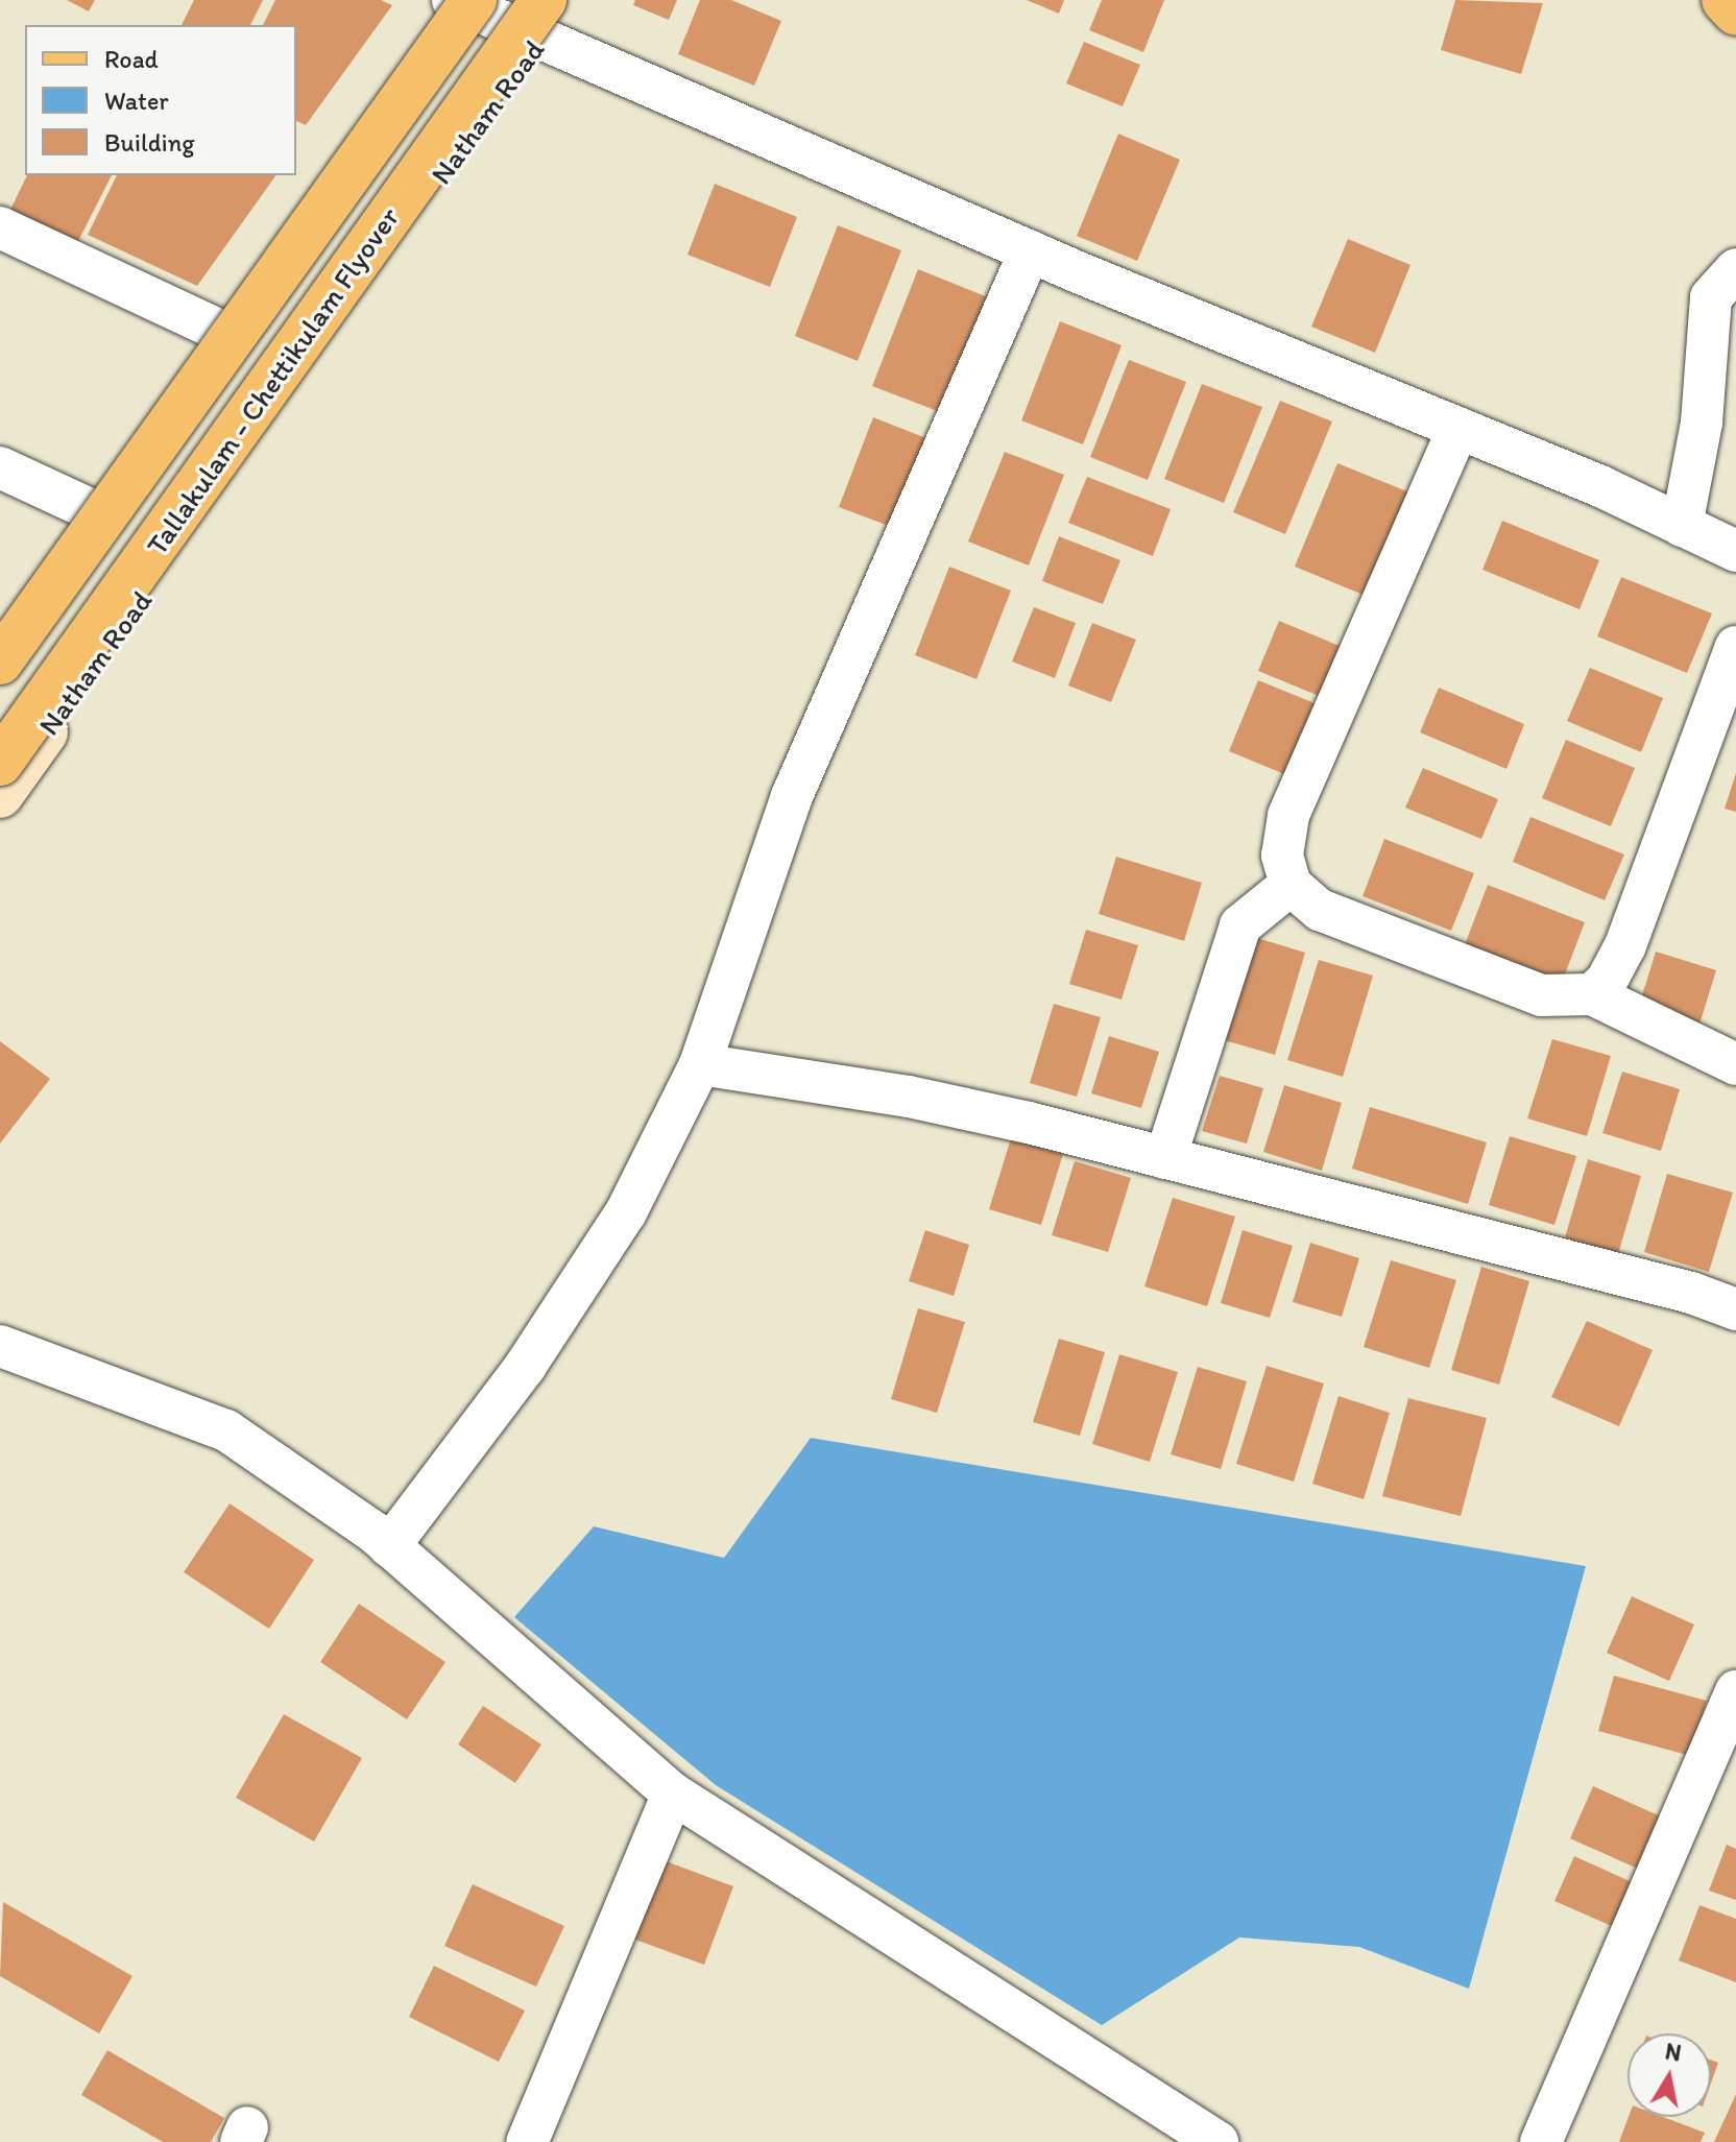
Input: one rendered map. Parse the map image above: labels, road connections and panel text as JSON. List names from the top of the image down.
{
  "streets": {
    "main road": ["Natham Road", "Tallakulam - Chettikulam Flyover"]
  },
  "crossings": [
    ["Natham Road", "Tallakulam - Chettikulam Flyover"]
  ],
  "legend": ["Road", "Water", "Building"],
  "north": "top"
}
